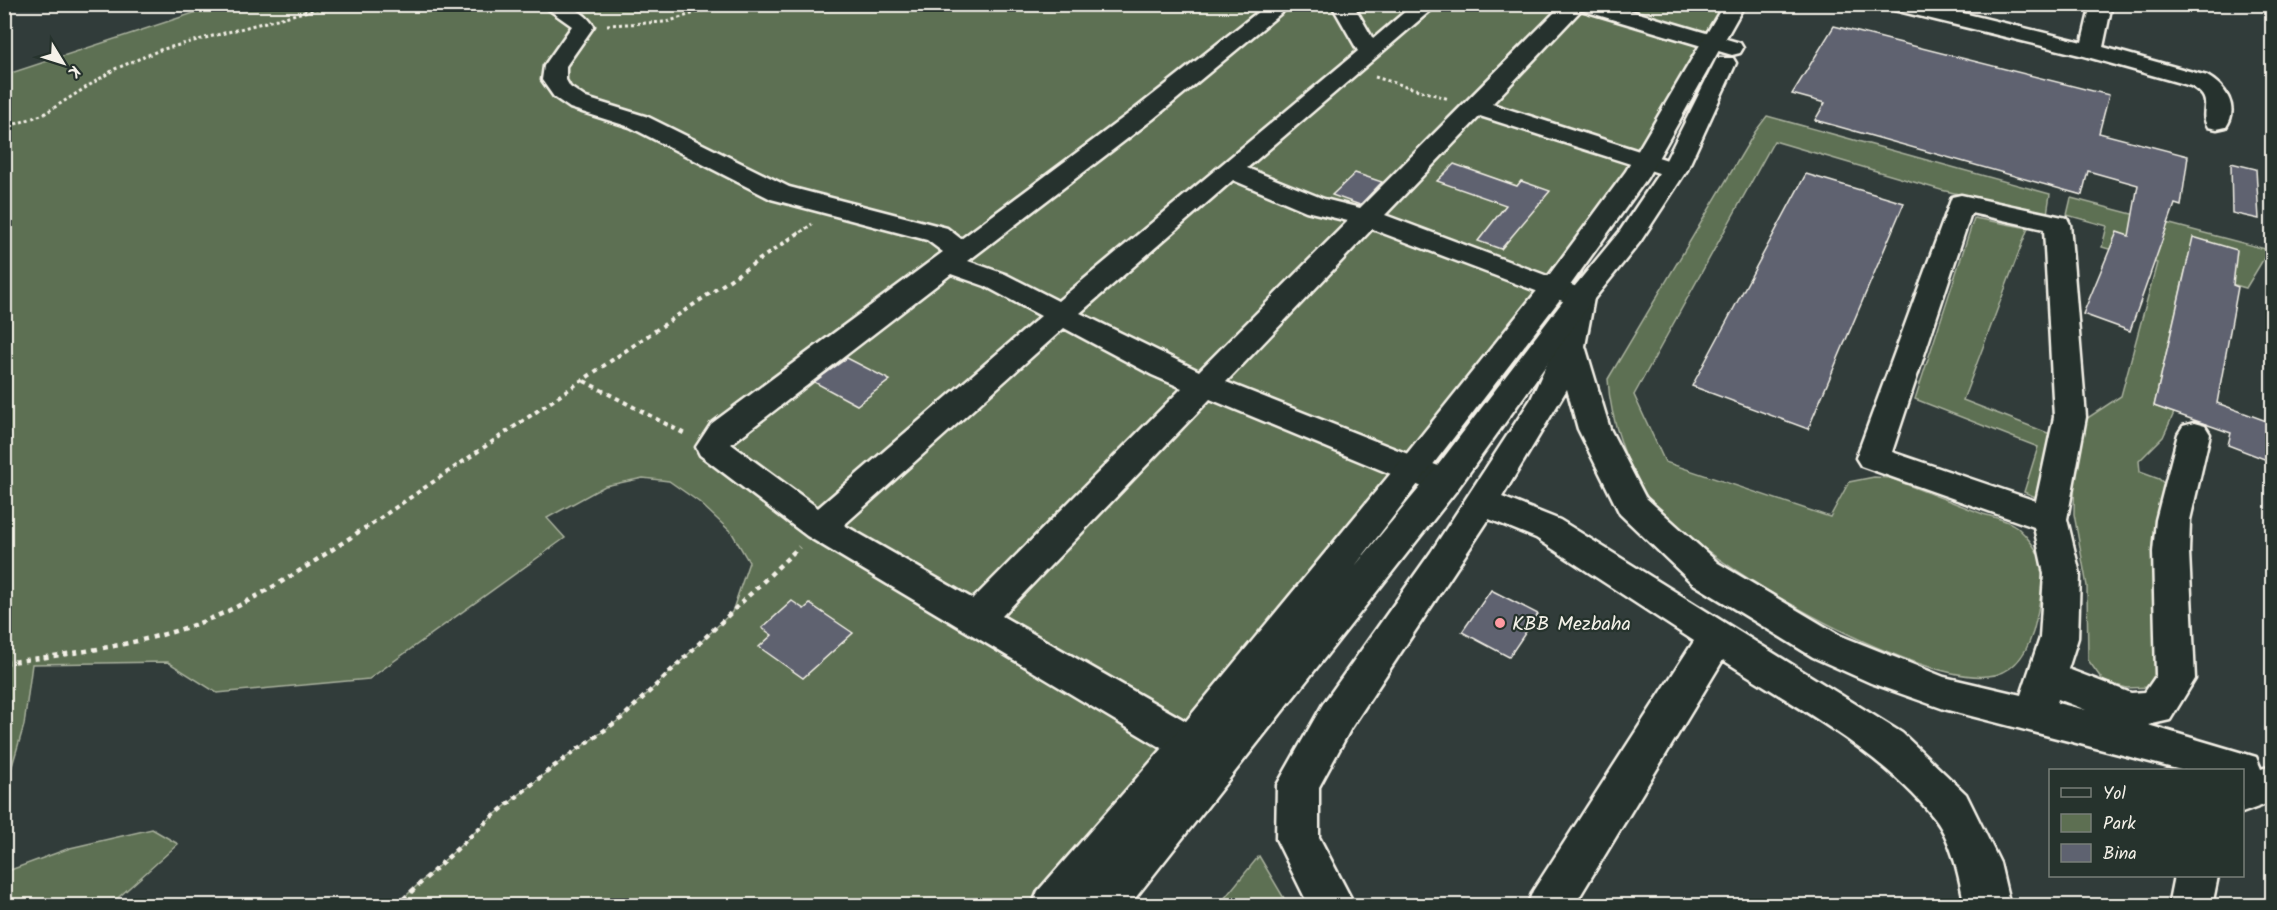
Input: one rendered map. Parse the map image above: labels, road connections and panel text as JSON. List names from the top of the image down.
{
  "places": ["KBB Mezbaha"],
  "legend": ["Yol", "Park", "Bina"],
  "north": "bottom right"
}
